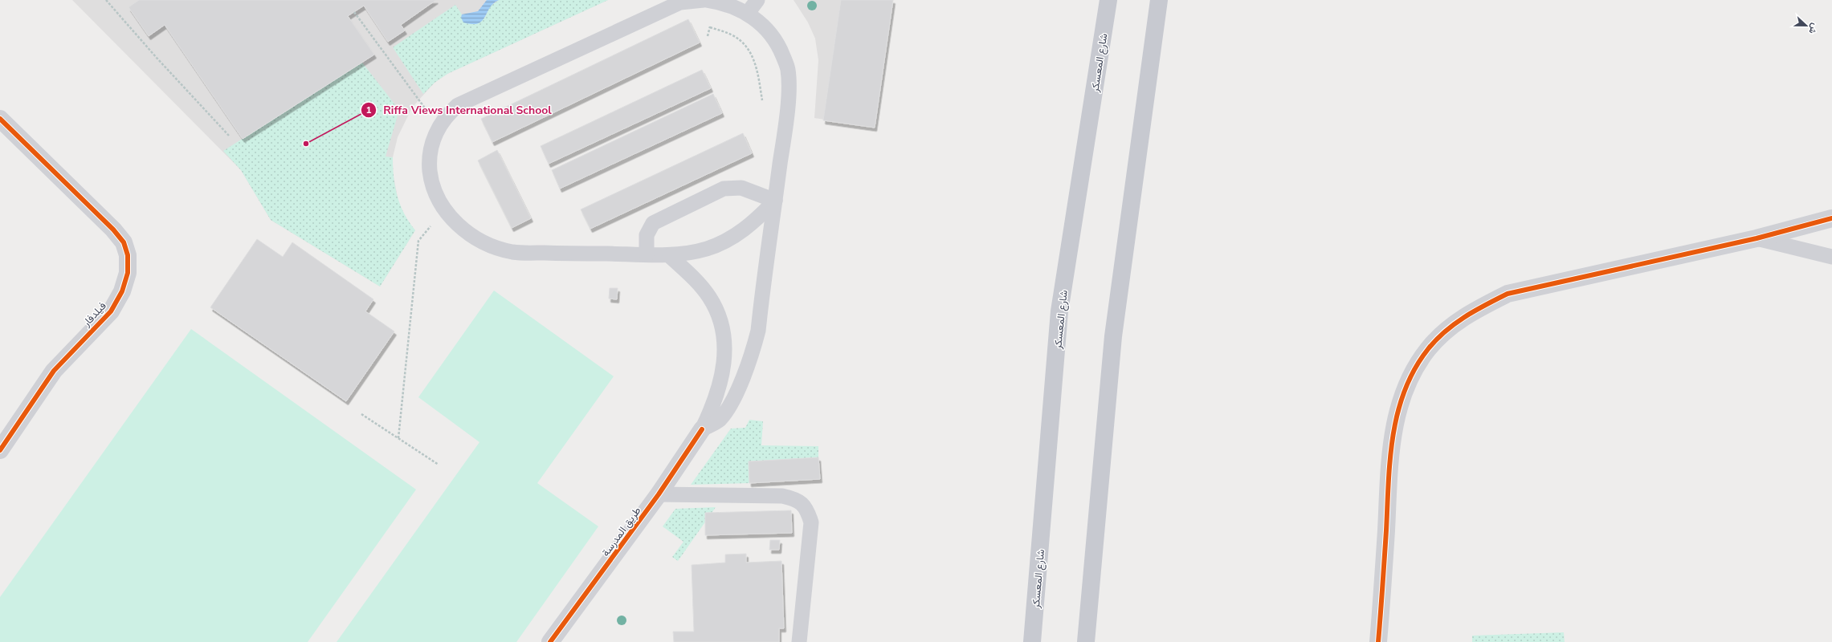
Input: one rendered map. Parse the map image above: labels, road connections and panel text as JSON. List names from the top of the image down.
{
  "streets": {
    "main road": ["شارع المعسكر"],
    "street": ["فيلدفار", "طريق المدرسة"]
  },
  "places": ["Riffa Views International School"],
  "north": "right"
}
